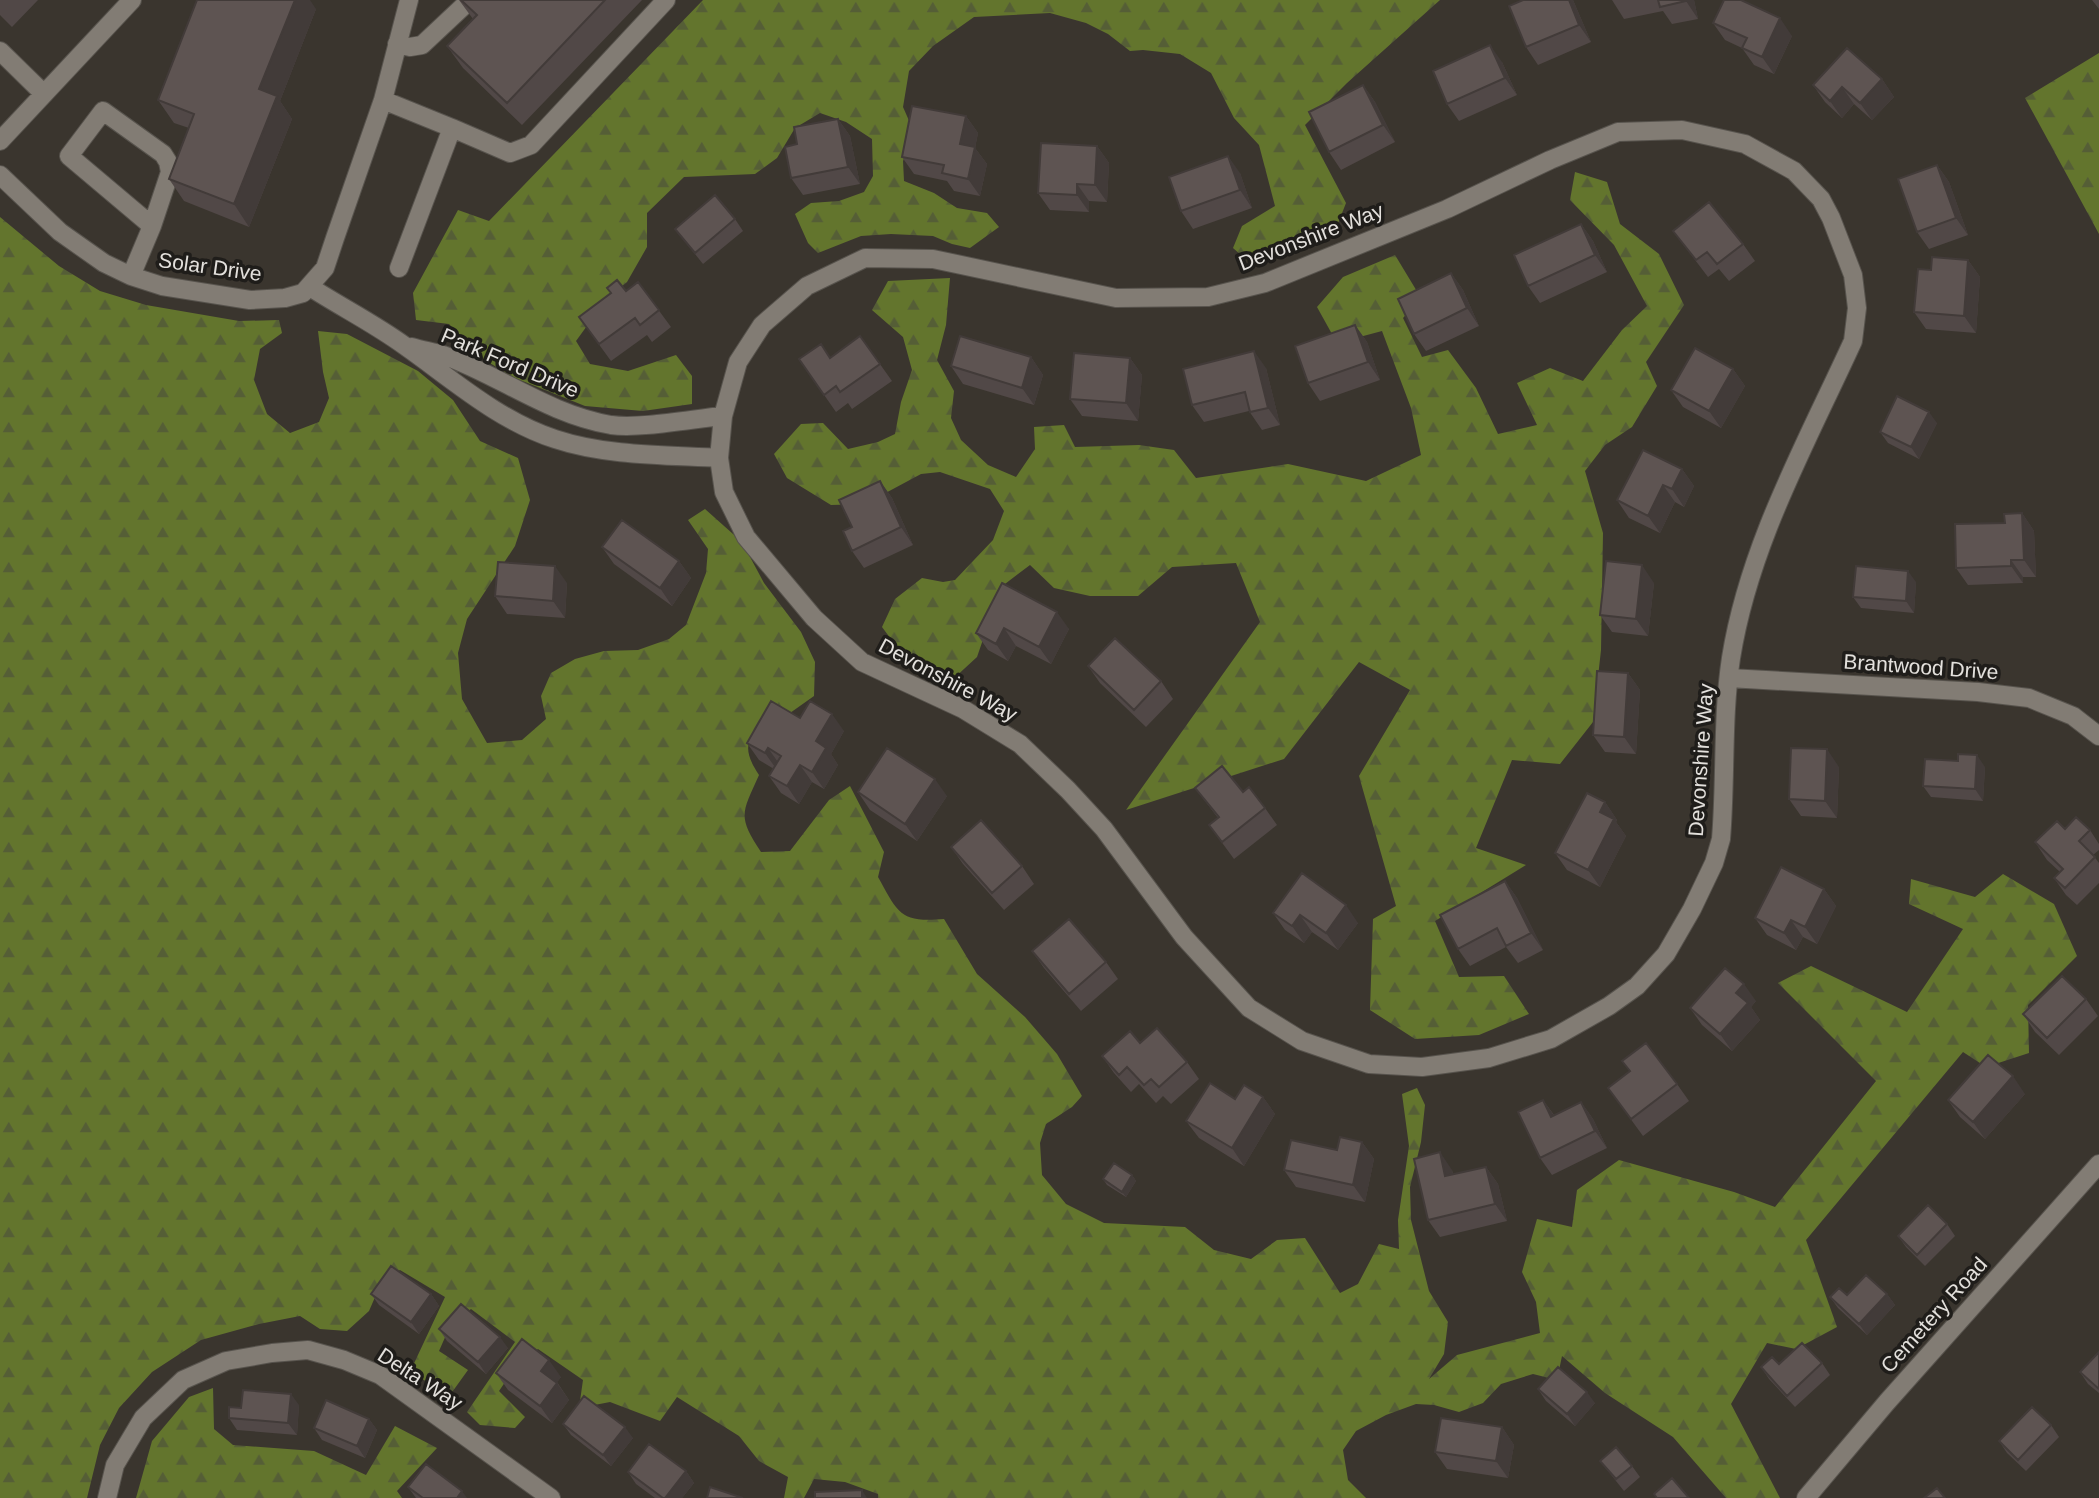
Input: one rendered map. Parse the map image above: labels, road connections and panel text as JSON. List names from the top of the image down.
{
  "streets": {
    "street": [
      "Devonshire Way",
      "Solar Drive",
      "Park Ford Drive",
      "Brantwood Drive",
      "Cemetery Road",
      "Delta Way"
    ]
  },
  "crossings": [
    ["Devonshire Way", "Park Ford Drive"],
    ["Devonshire Way", "Brantwood Drive"],
    ["Solar Drive", "Park Ford Drive"]
  ]
}
